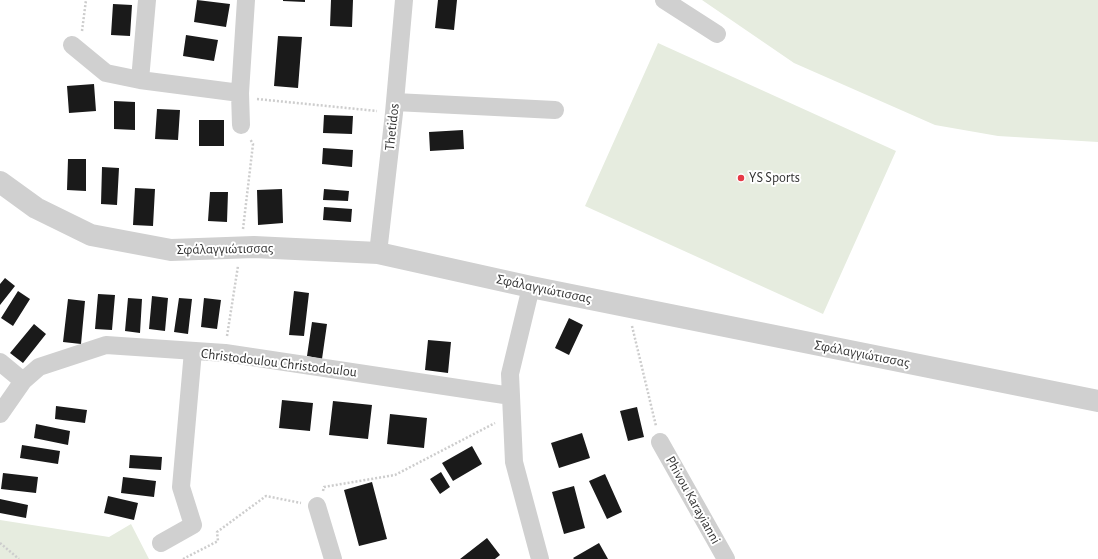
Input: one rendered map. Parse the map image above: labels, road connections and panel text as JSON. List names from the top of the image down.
{
  "streets": {
    "street": [
      "Thetidos",
      "Σφάλαγγιώτισσας",
      "Christodoulou Christodoulou",
      "Phivou Karayianni"
    ]
  },
  "crossings": [
    ["Thetidos", "Σφάλαγγιώτισσας"]
  ],
  "places": ["YS Sports"]
}
